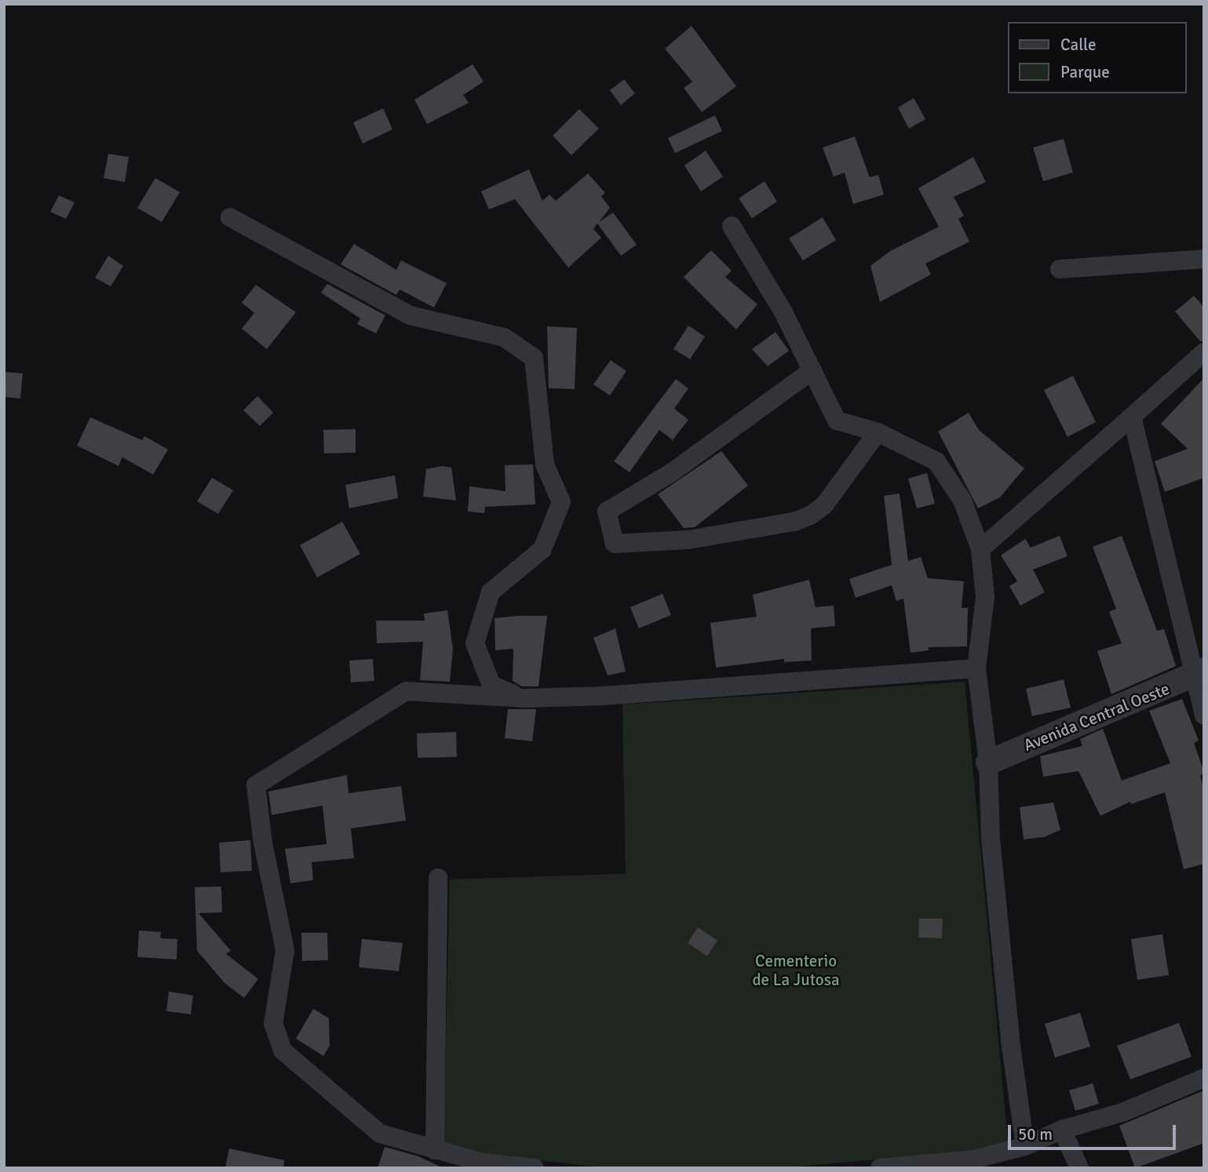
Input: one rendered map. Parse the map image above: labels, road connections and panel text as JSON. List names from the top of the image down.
{
  "streets": {
    "street": ["Avenida Central Oeste"]
  },
  "parks": ["Cementerio de La Jutosa"],
  "legend": ["Calle", "Parque"],
  "scale_bar": "50 m"
}
